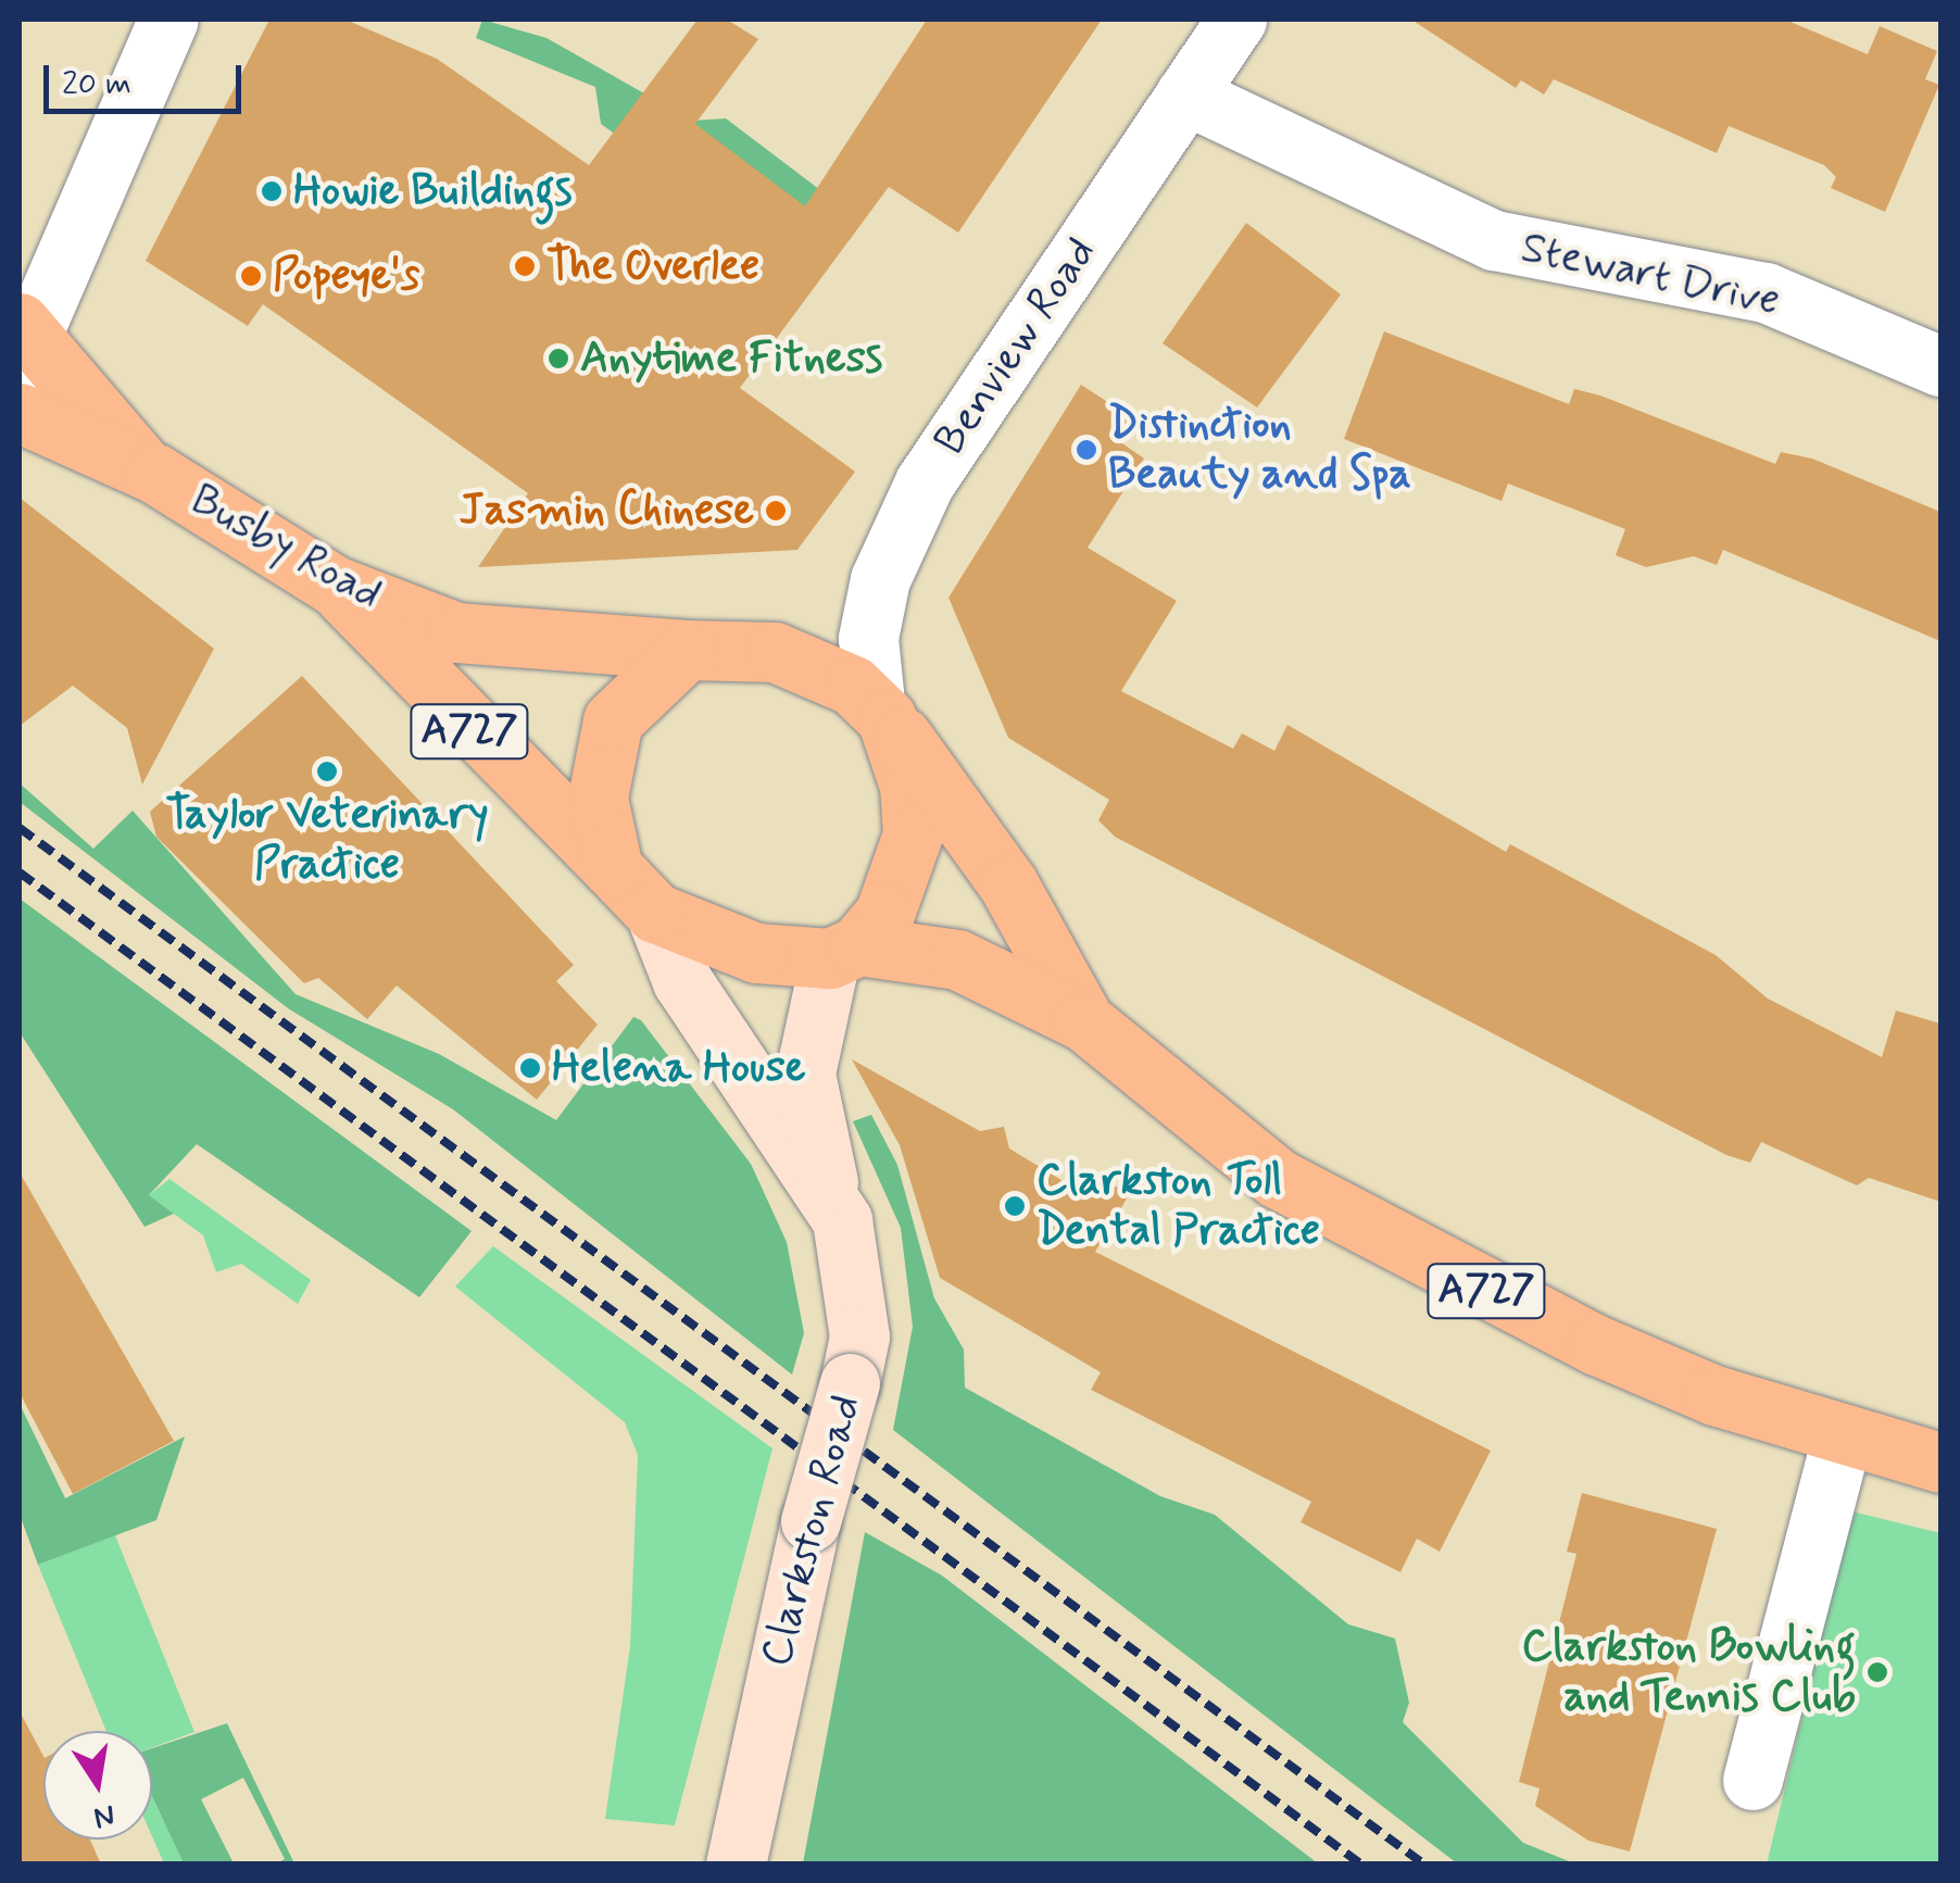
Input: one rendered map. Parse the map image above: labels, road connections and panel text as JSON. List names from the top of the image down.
{
  "streets": {
    "main road": ["Busby Road", "A727", "Clarkston Road"],
    "street": ["Stewart Drive", "Benview Road"]
  },
  "crossings": [
    ["Stewart Drive", "Benview Road"],
    ["Benview Road", "Busby Road"],
    ["Benview Road", "A727"],
    ["Benview Road", "Clarkston Road"],
    ["Busby Road", "A727"],
    ["Busby Road", "Clarkston Road"],
    ["A727", "Clarkston Road"]
  ],
  "places": [
    "Howie Buildings",
    "The Overlee",
    "Popeye's",
    "Anytime Fitness",
    "Distinction Beauty and Spa",
    "Jasmin Chinese",
    "Taylor Veterinary Practice",
    "Helena House",
    "Clarkston Toll Dental Practice",
    "Clarkston Bowling and Tennis Club"
  ],
  "scale_bar": "20 m",
  "north": "bottom"
}
